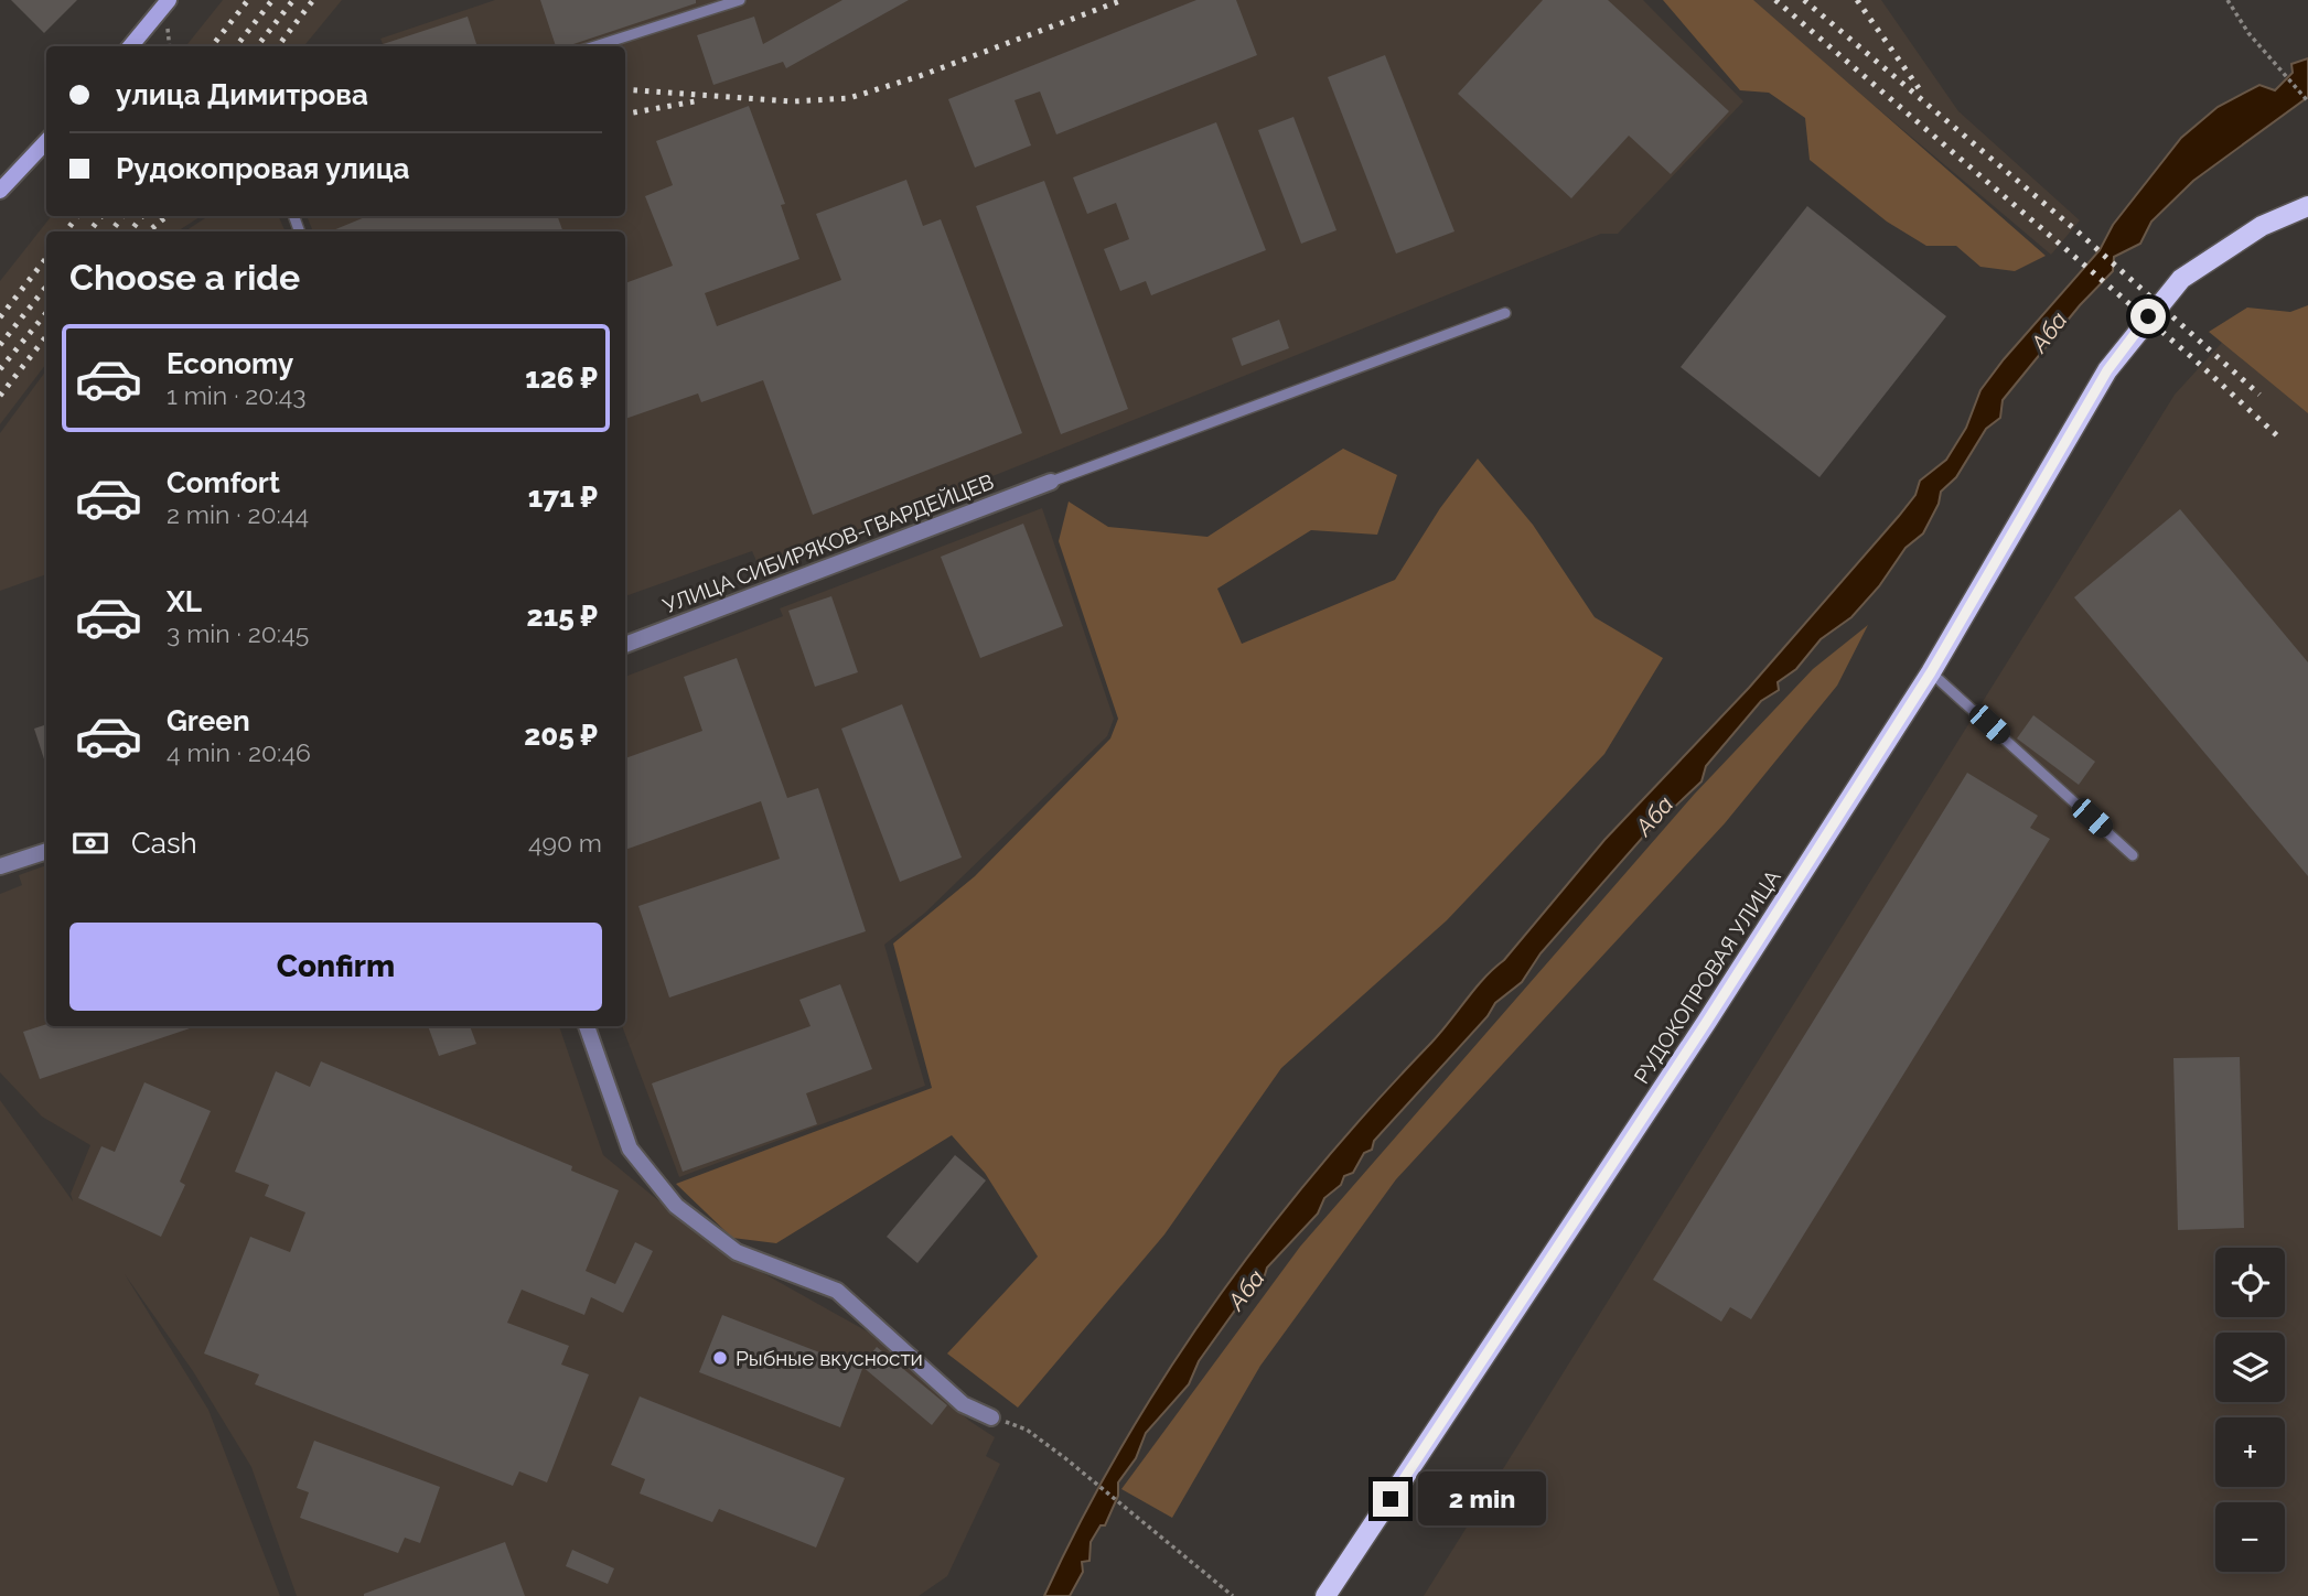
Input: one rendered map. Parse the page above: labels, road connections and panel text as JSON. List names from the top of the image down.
{
  "streets": {
    "main road": ["РУДОКОПРОВАЯ УЛИЦА"],
    "street": ["УЛИЦА СИБИРЯКОВ-ГВАРДЕЙЦЕВ"]
  },
  "water": ["Аба"],
  "places": ["Рыбные вкусности"],
  "page": {
    "banner": ["улица Димитрова", "Рудокопровая улица"],
    "heading": "Choose a ride",
    "list": [
      {
        "name": "Economy",
        "note": "1 min · 20:43",
        "value": "126 ₽"
      },
      {
        "name": "Comfort",
        "note": "2 min · 20:44",
        "value": "171 ₽"
      },
      {
        "name": "XL",
        "note": "3 min · 20:45",
        "value": "215 ₽"
      },
      {
        "name": "Green",
        "note": "4 min · 20:46",
        "value": "205 ₽"
      }
    ],
    "pay": ["Cash", "490 m"],
    "buttons": "Confirm",
    "map_buttons": ["+", "−"],
    "bubble": "2 min"
  }
}
